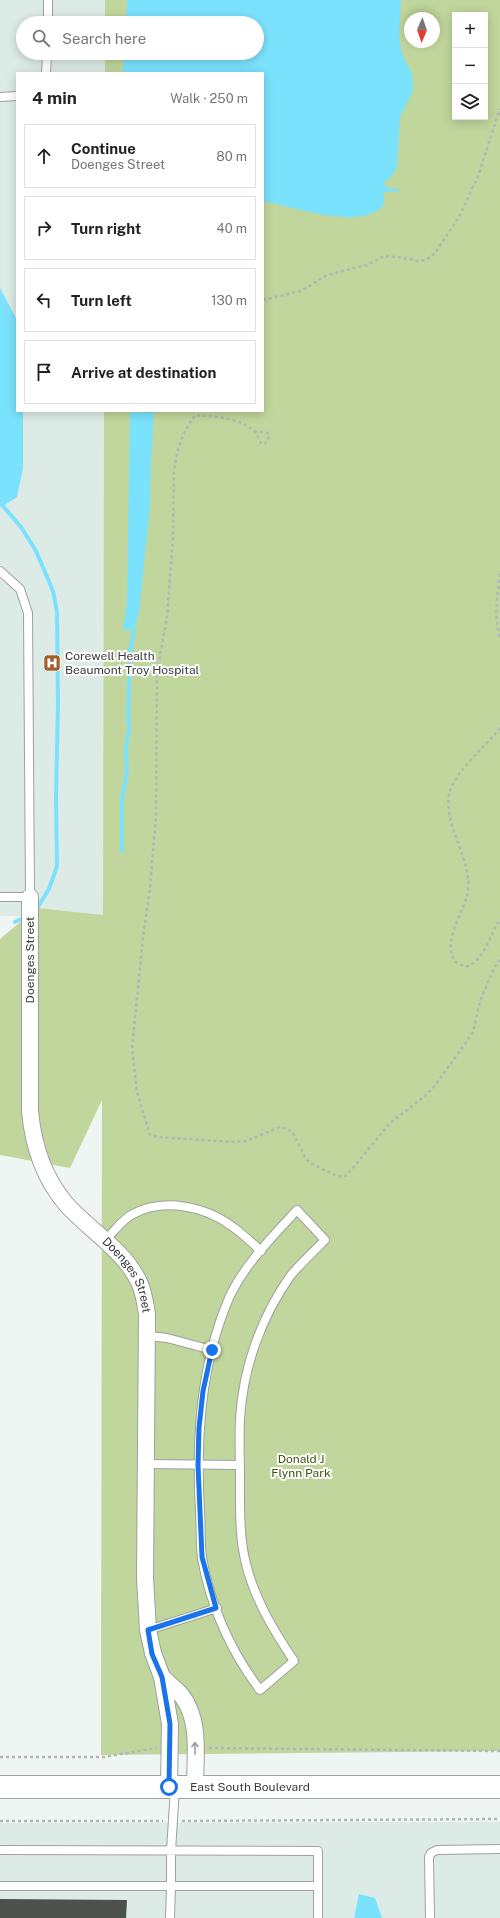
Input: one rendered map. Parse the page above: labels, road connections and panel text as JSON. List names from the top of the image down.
{
  "streets": {
    "street": ["Doenges Street", "East South Boulevard"]
  },
  "crossings": [
    ["Doenges Street", "East South Boulevard"]
  ],
  "parks": ["Donald J Flynn Park"],
  "places": {
    "hospital": ["Corewell Health Beaumont Troy Hospital"]
  },
  "north": "bottom",
  "page": {
    "map_buttons": ["+", "−"],
    "search": "Search here",
    "heading": ["4 min", "Walk · 250 m"],
    "list": [
      ["Continue", "Doenges Street", "80 m"],
      ["Turn right", "40 m"],
      ["Turn left", "130 m"],
      "Arrive at destination"
    ]
  }
}
